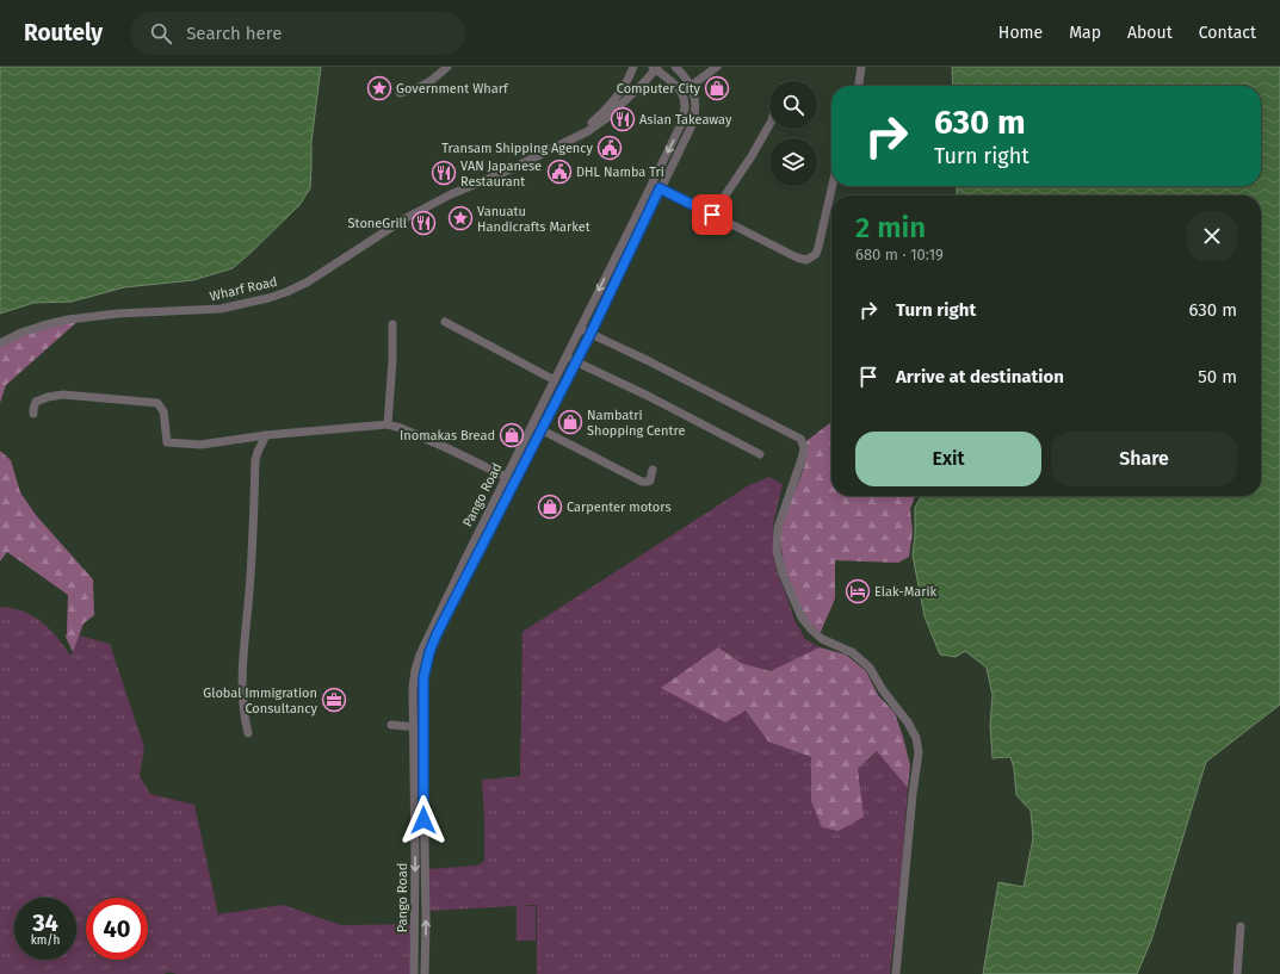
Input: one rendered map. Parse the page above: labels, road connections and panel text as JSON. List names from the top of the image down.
{
  "streets": {
    "street": ["Wharf Road", "Pango Road"]
  },
  "places": {
    "place": ["Government Wharf", "Vanuatu Handicrafts Market"],
    "shop": [
      "Computer City",
      "Nambatri Shopping Centre",
      "Inomakas Bread",
      "Carpenter motors"
    ],
    "restaurant": ["Asian Takeaway", "VAN Japanese Restaurant", "StoneGrill"],
    "public building": ["Transam Shipping Agency", "DHL Namba Tri"],
    "hotel": ["Elak-Marik"],
    "office": ["Global Immigration Consultancy"]
  },
  "page": {
    "header": "Routely",
    "search": "Search here",
    "nav": [
      "Home",
      "Map",
      "About",
      "Contact"
    ],
    "turn": ["630 m", "Turn right"],
    "heading": ["2 min", "680 m · 10:19"],
    "list": [
      {
        "name": "Turn right",
        "value": "630 m"
      },
      {
        "name": "Arrive at destination",
        "value": "50 m"
      }
    ],
    "buttons": ["Exit", "Share"],
    "speed": "34 km/h",
    "limit": "40"
  }
}
